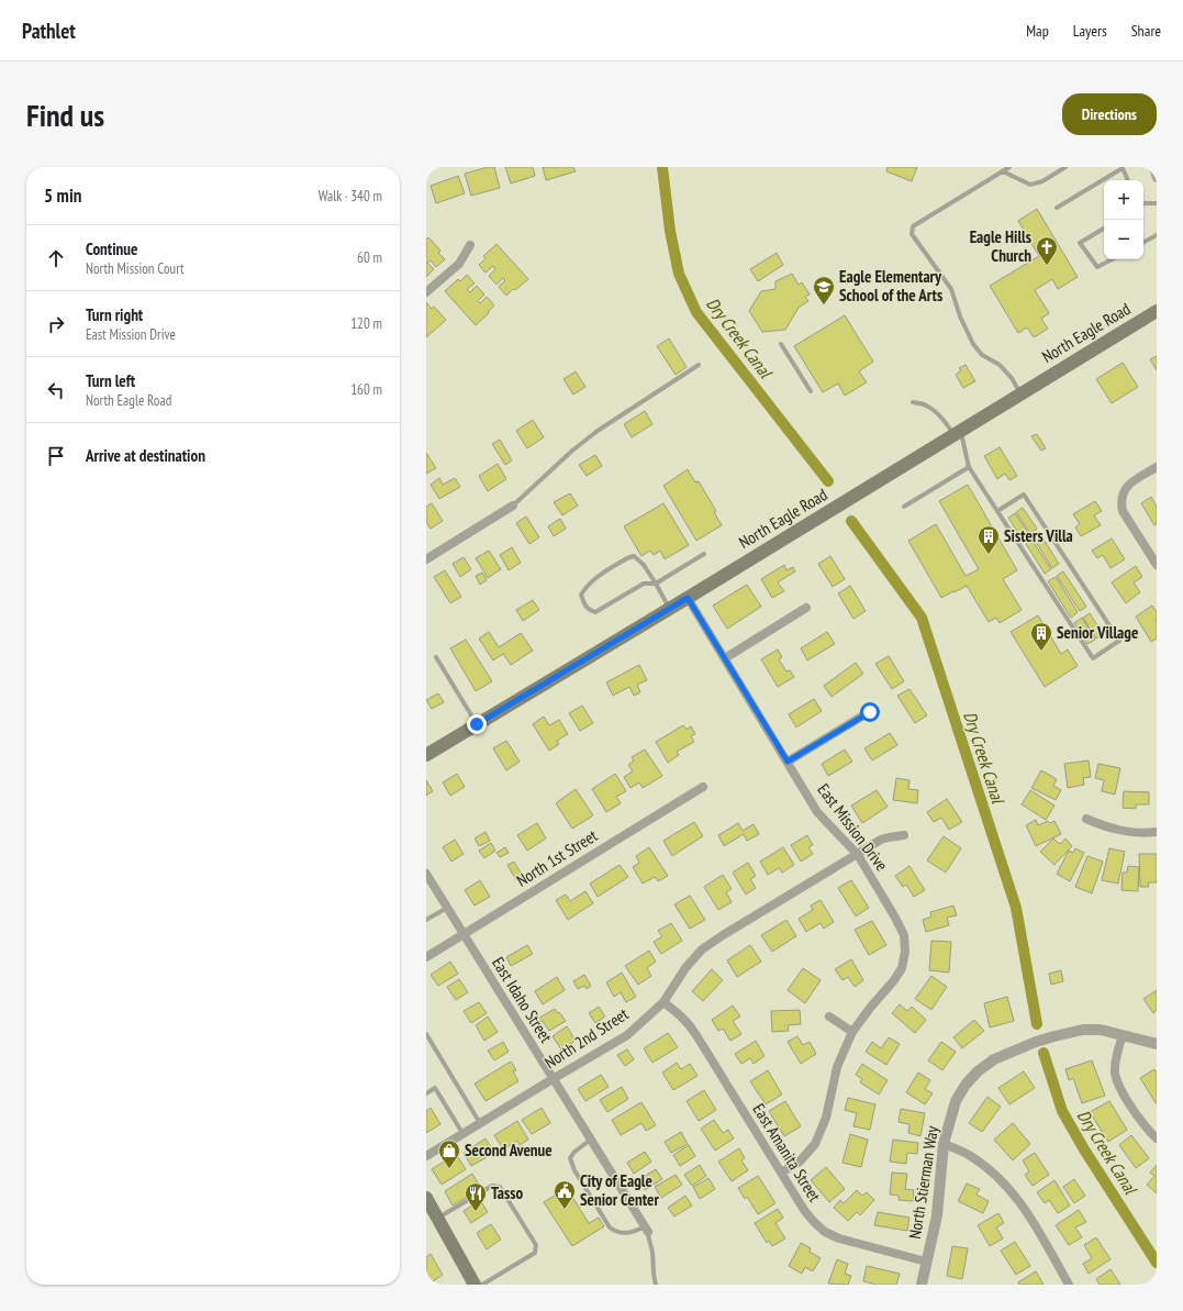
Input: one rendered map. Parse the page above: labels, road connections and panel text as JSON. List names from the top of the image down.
{
  "streets": {
    "main road": ["North Eagle Road"],
    "street": [
      "East Mission Drive",
      "North 1st Street",
      "East Idaho Street",
      "North 2nd Street",
      "East Amanita Street",
      "North Stierman Way"
    ]
  },
  "crossings": [
    ["North Eagle Road", "East Mission Drive"],
    ["East Mission Drive", "North 2nd Street"],
    ["East Mission Drive", "East Amanita Street"],
    ["North 1st Street", "East Idaho Street"],
    ["East Idaho Street", "North 2nd Street"],
    ["North 2nd Street", "East Amanita Street"],
    ["East Amanita Street", "North Stierman Way"]
  ],
  "water": ["Dry Creek Canal"],
  "places": {
    "church": ["Eagle Hills Church"],
    "school or university": ["Eagle Elementary School of the Arts"],
    "building": ["Sisters Villa", "Senior Village"],
    "shop": ["Second Avenue"],
    "public building": ["City of Eagle Senior Center"],
    "restaurant": ["Tasso"]
  },
  "page": {
    "header": "Pathlet",
    "nav": ["Map", "Layers", "Share"],
    "buttons": "Directions",
    "title": "Find us",
    "heading": ["5 min", "Walk · 340 m"],
    "map_buttons": ["+", "−"],
    "list": [
      ["Continue", "North Mission Court", "60 m"],
      ["Turn right", "East Mission Drive", "120 m"],
      ["Turn left", "North Eagle Road", "160 m"],
      "Arrive at destination"
    ]
  }
}
